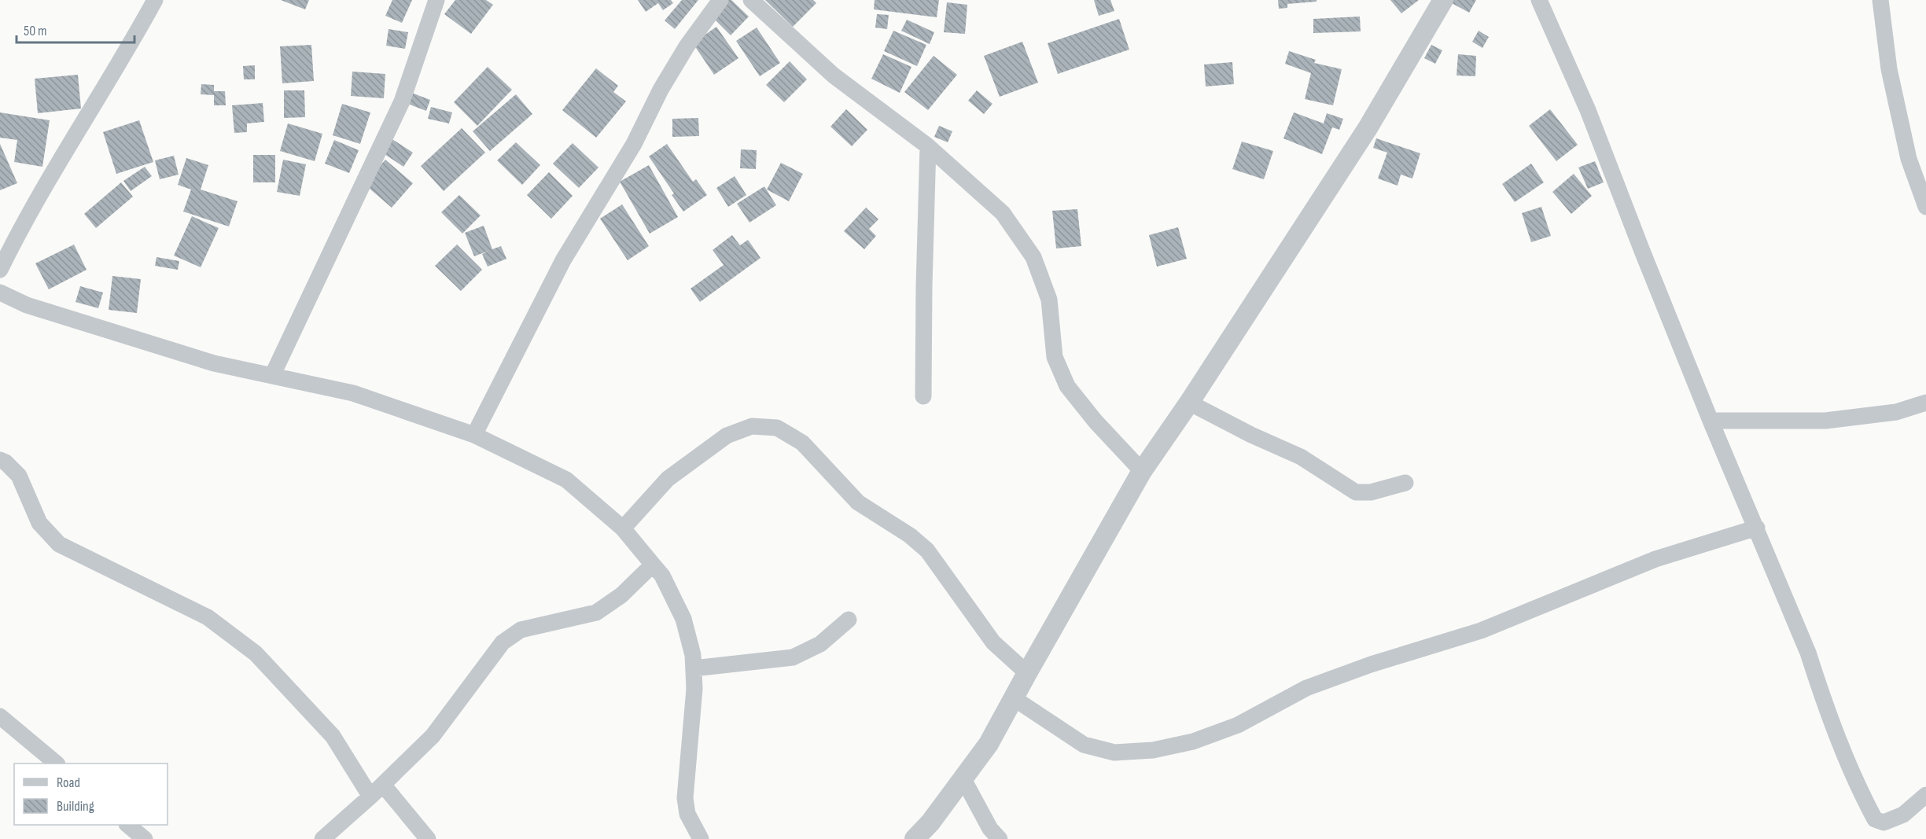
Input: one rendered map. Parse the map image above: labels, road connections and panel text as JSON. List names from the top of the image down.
{
  "legend": ["Road", "Building"],
  "scale_bar": "50 m"
}
